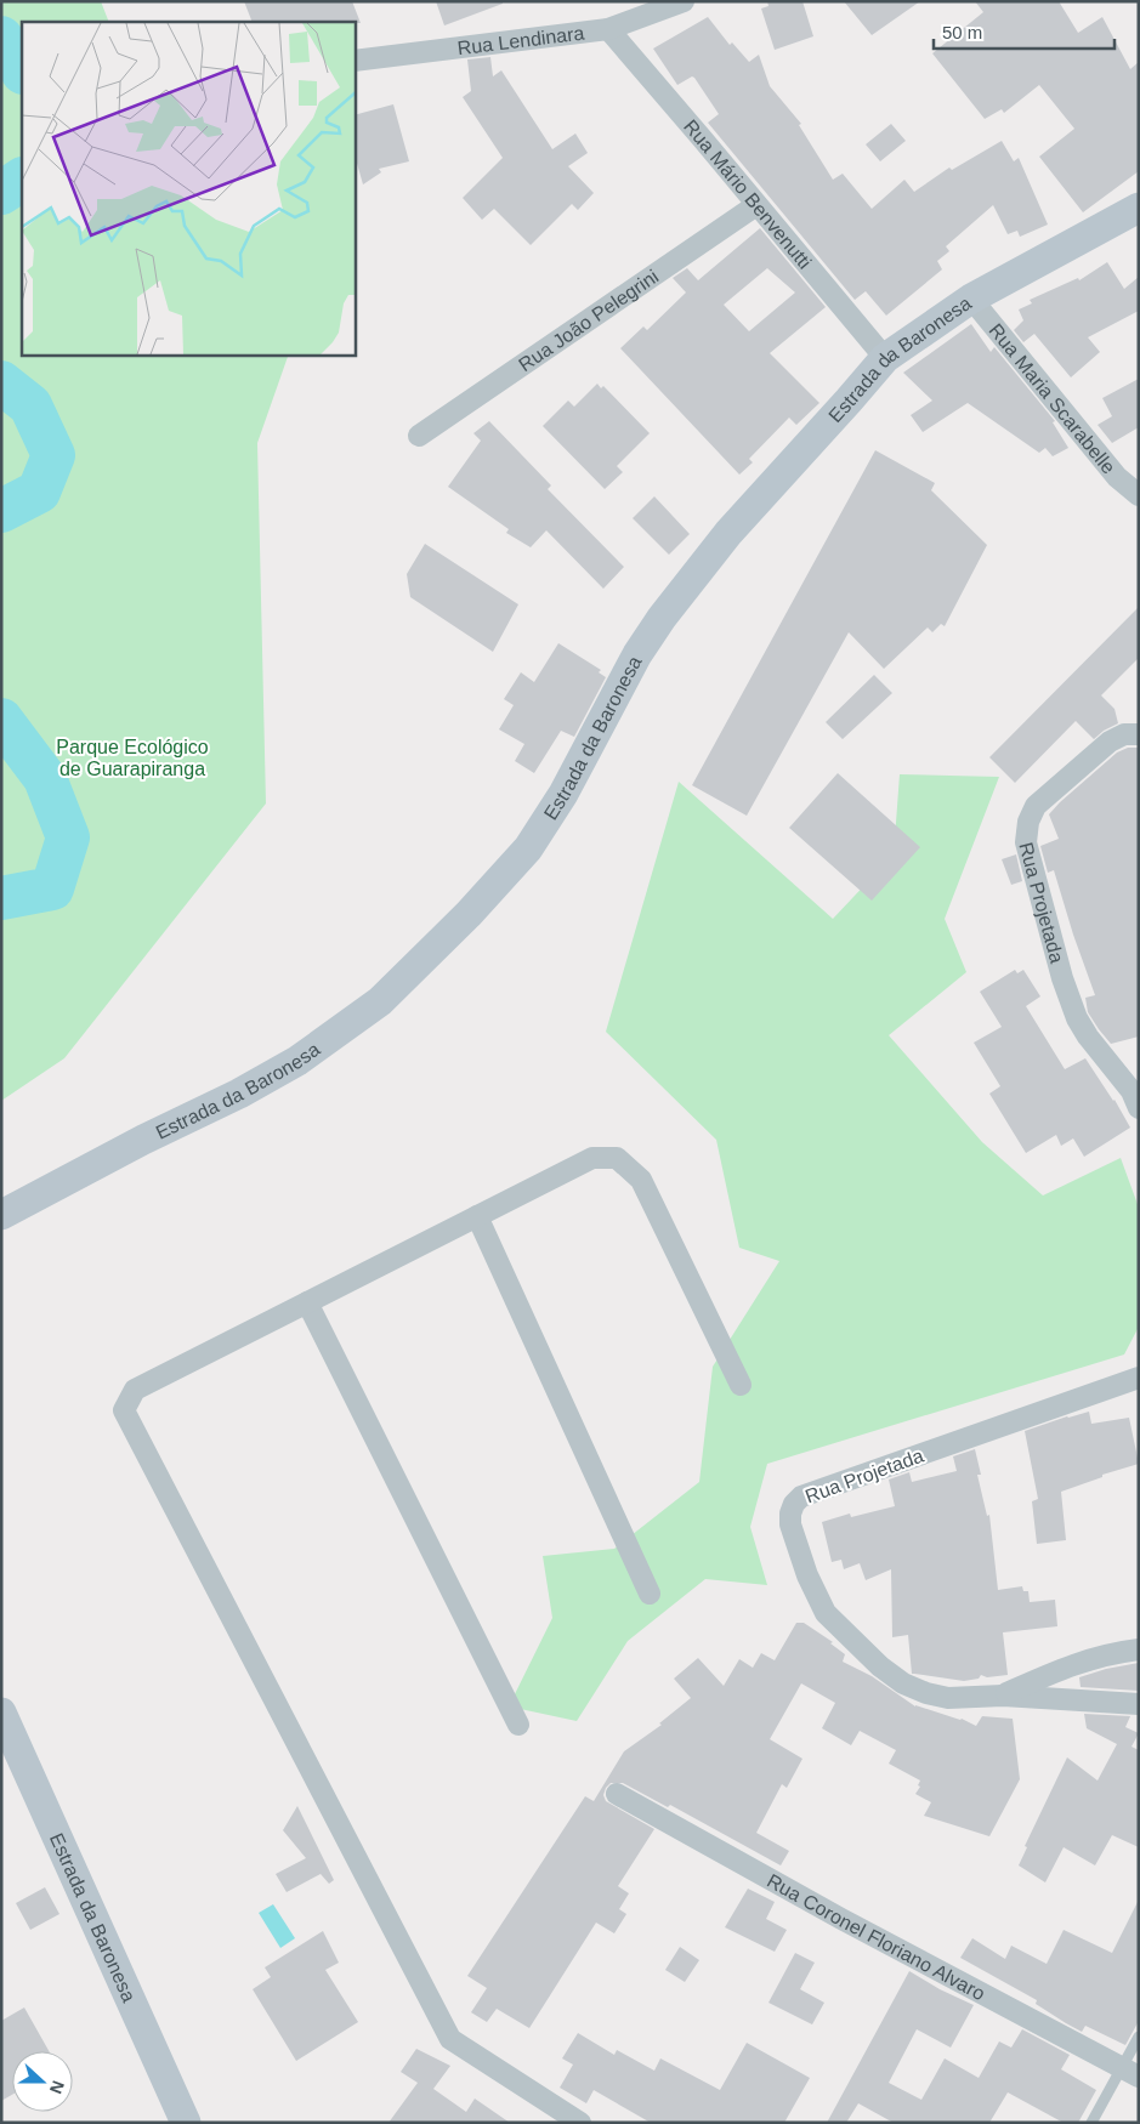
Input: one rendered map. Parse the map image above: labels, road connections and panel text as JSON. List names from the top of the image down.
{
  "streets": {
    "main road": ["Estrada da Baronesa"],
    "street": [
      "Rua Lendinara",
      "Rua Mário Benvenutti",
      "Rua João Pelegrini",
      "Rua Maria Scarabelle",
      "Rua Projetada",
      "Rua Coronel Floriano Alvaro"
    ]
  },
  "crossings": [
    ["Rua Lendinara", "Rua Mário Benvenutti"],
    ["Rua Mário Benvenutti", "Rua João Pelegrini"],
    ["Rua Mário Benvenutti", "Estrada da Baronesa"],
    ["Estrada da Baronesa", "Rua Maria Scarabelle"]
  ],
  "parks": ["Parque Ecológico de Guarapiranga"],
  "scale_bar": "50 m",
  "north": "right"
}
